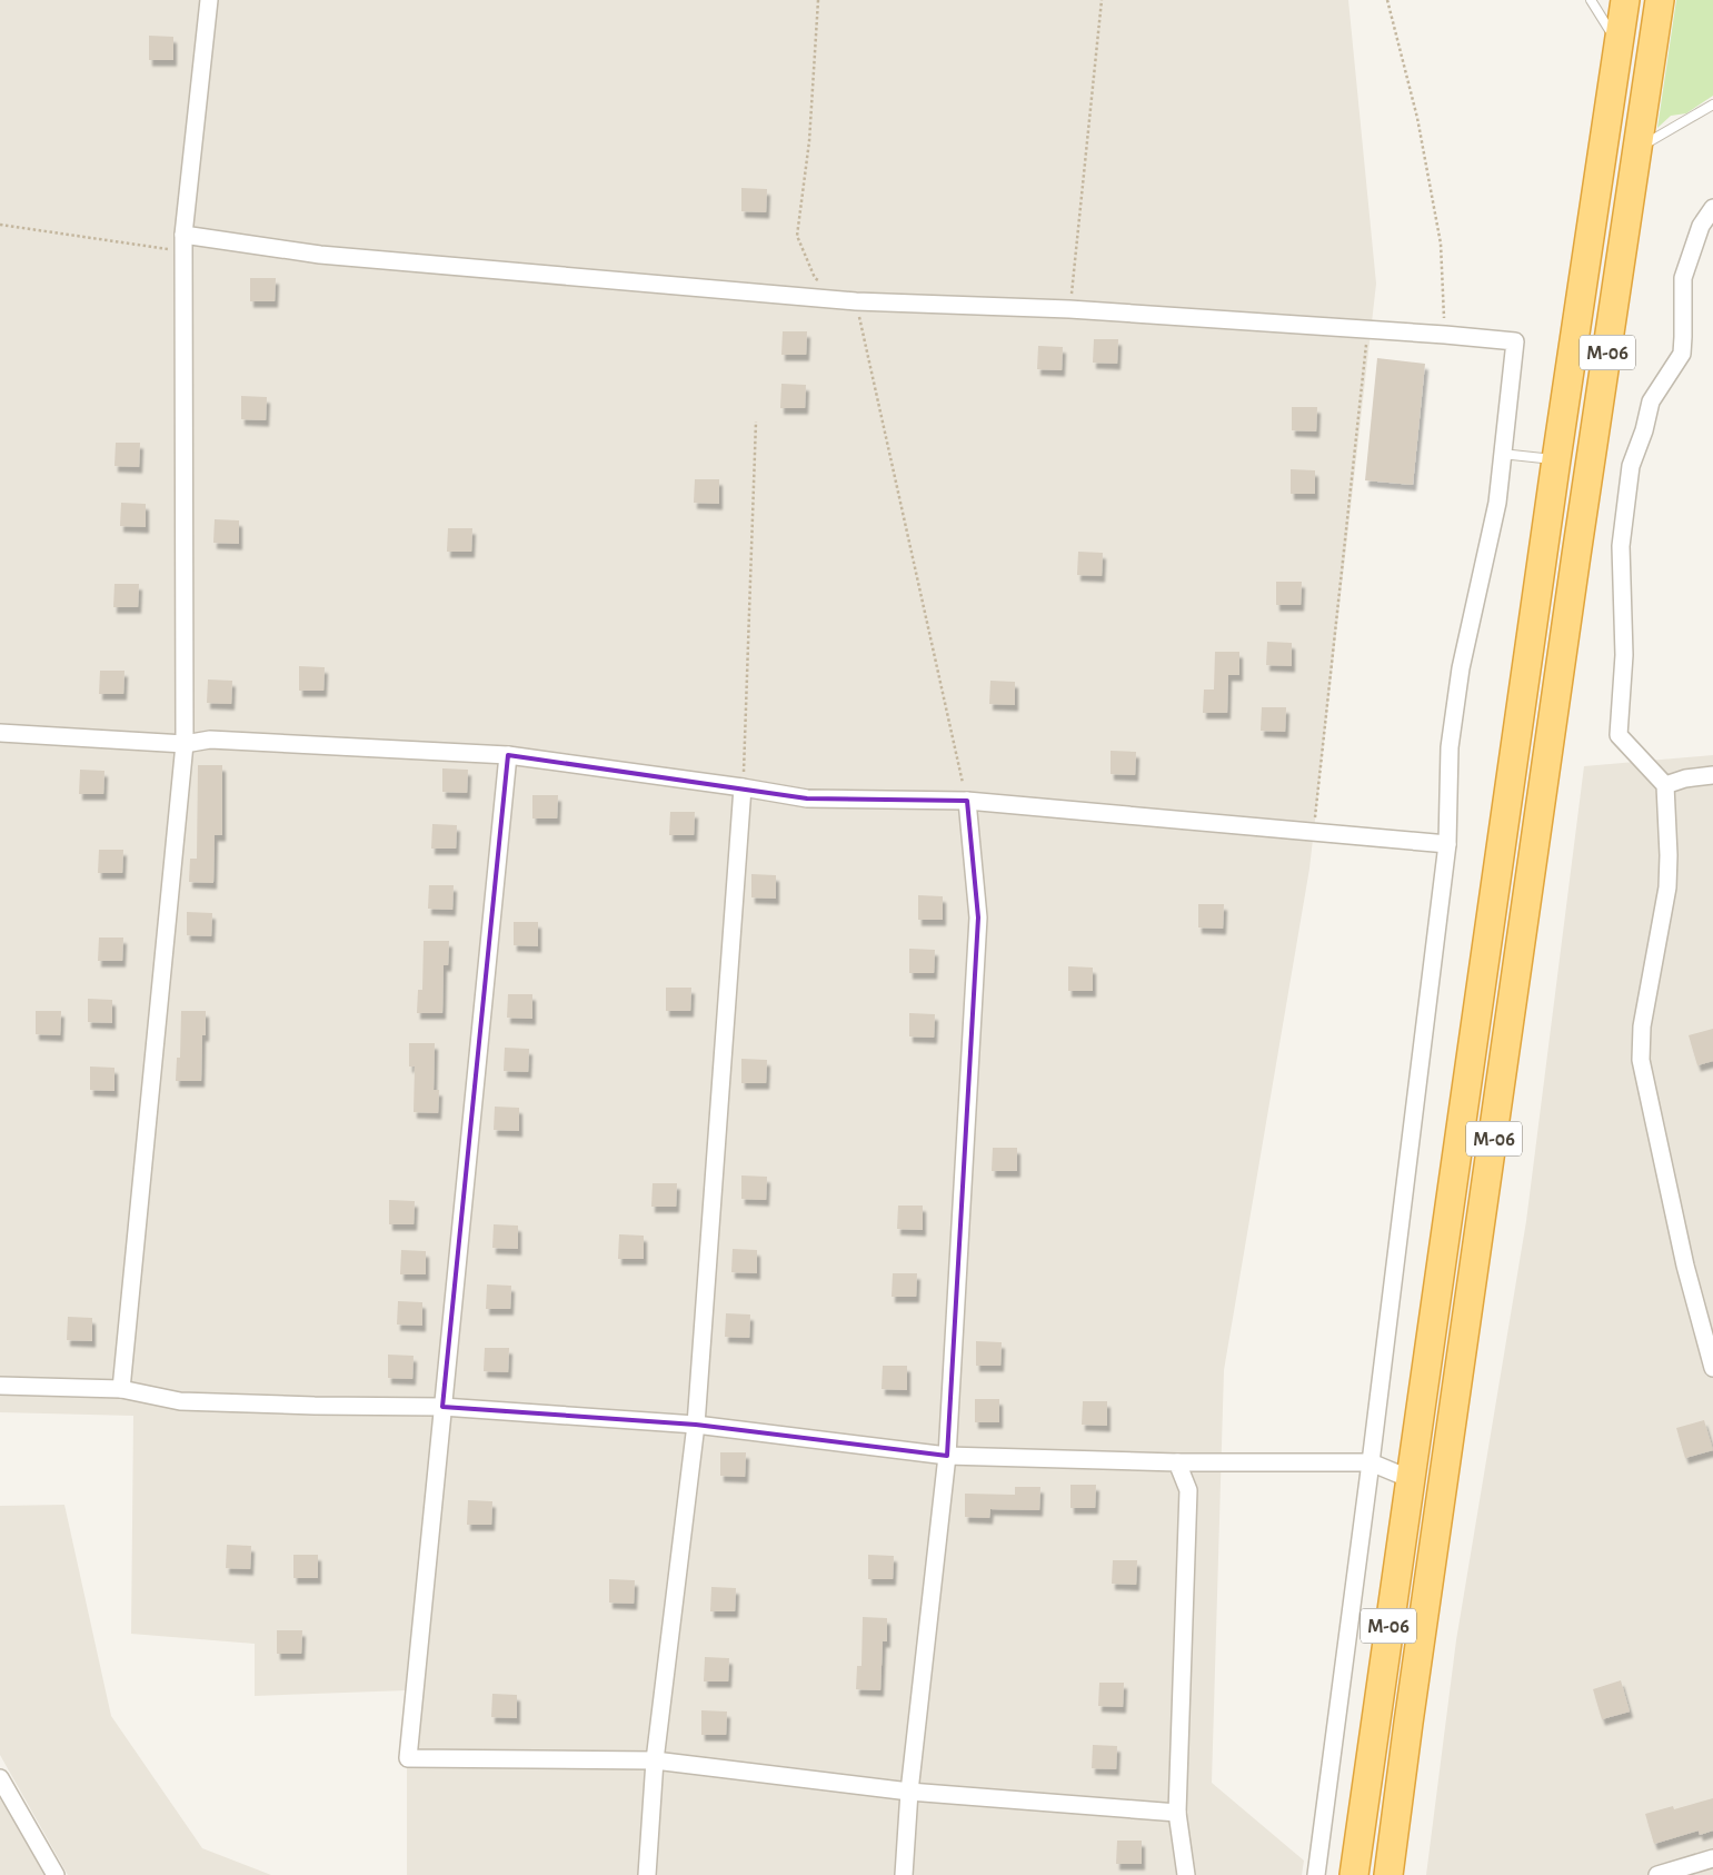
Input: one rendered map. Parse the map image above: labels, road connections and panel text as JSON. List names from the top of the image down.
{
  "streets": {
    "highway": ["М-06"]
  }
}
